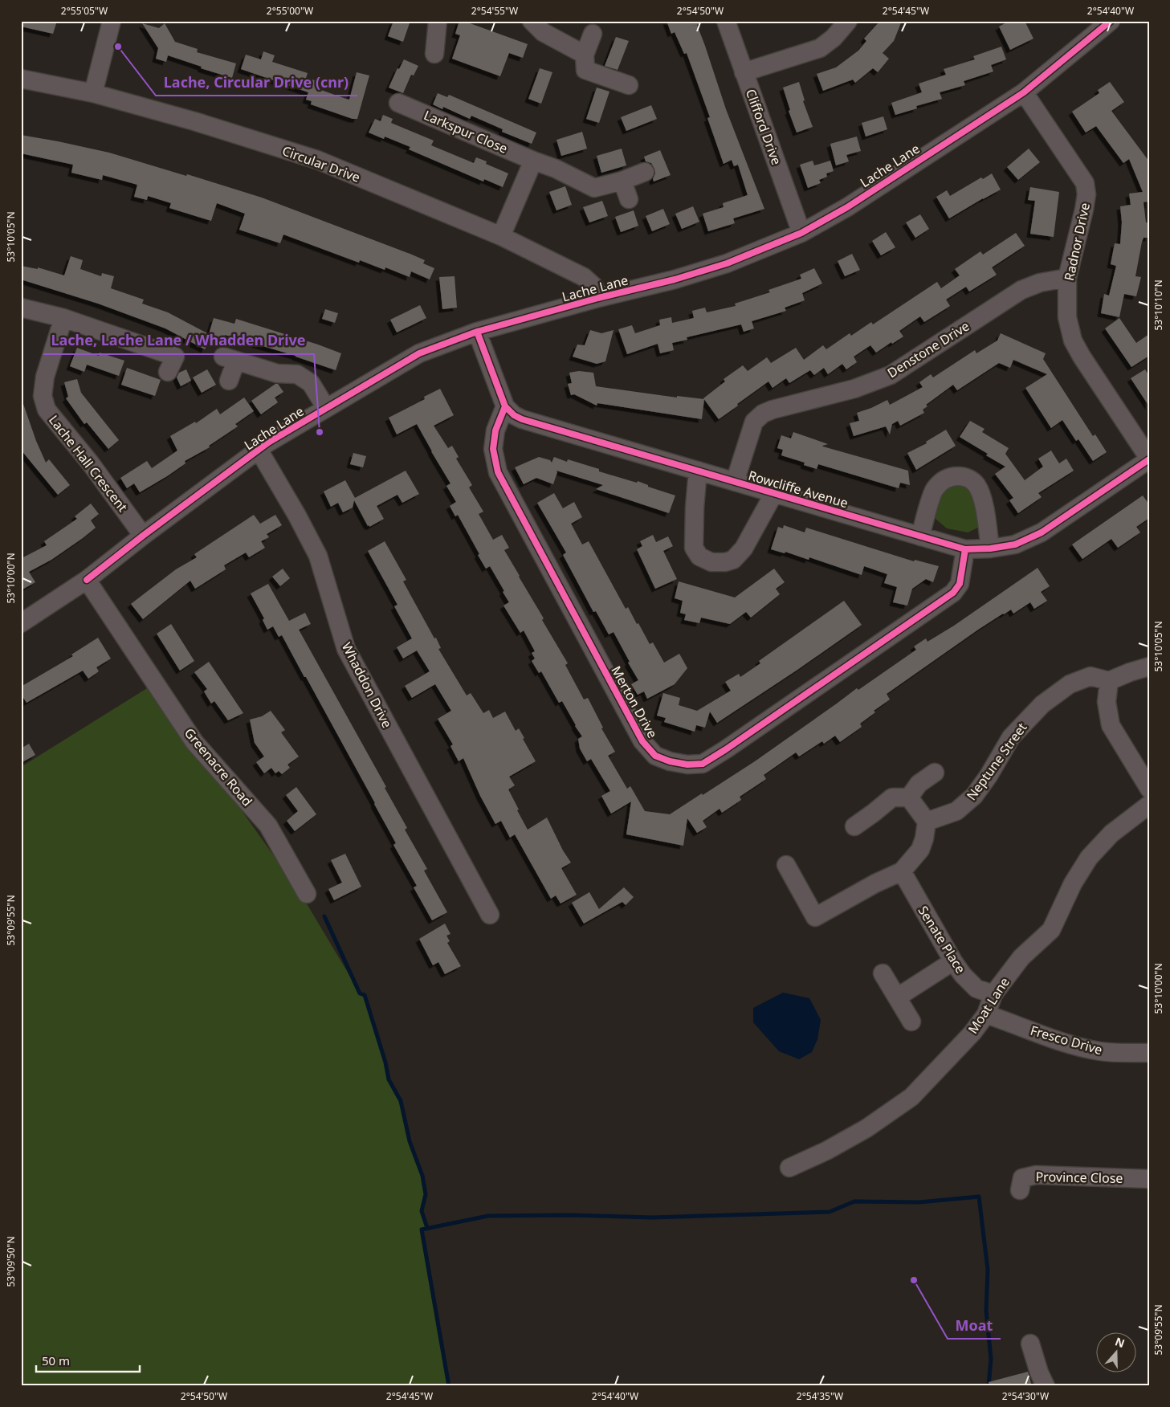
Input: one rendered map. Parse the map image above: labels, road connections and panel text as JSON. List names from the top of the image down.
{
  "streets": {
    "street": [
      "Clifford Drive",
      "Larkspur Close",
      "Circular Drive",
      "Lache Lane",
      "Radnor Drive",
      "Denstone Drive",
      "Lache Hall Crescent",
      "Rowcliffe Avenue",
      "Whaddon Drive",
      "Merton Drive",
      "Neptune Street",
      "Greenacre Road",
      "Senate Place",
      "Moat Lane",
      "Fresco Drive",
      "Province Close"
    ]
  },
  "crossings": [
    ["Clifford Drive", "Lache Lane"],
    ["Circular Drive", "Lache Lane"],
    ["Lache Lane", "Radnor Drive"],
    ["Lache Lane", "Lache Hall Crescent"],
    ["Lache Lane", "Whaddon Drive"],
    ["Lache Lane", "Greenacre Road"],
    ["Radnor Drive", "Denstone Drive"],
    ["Radnor Drive", "Rowcliffe Avenue"],
    ["Denstone Drive", "Rowcliffe Avenue"],
    ["Rowcliffe Avenue", "Merton Drive"],
    ["Senate Place", "Moat Lane"],
    ["Moat Lane", "Fresco Drive"]
  ],
  "places": ["Lache, Circular Drive (cnr)", "Lache, Lache Lane / Whadden Drive", "Moat"],
  "scale_bar": "50 m",
  "north": "top",
  "coordinates": [
    "2°55'05\"W",
    "2°55'00\"W",
    "2°54'55\"W",
    "2°54'50\"W",
    "2°54'45\"W",
    "2°54'40\"W",
    "53°10'05\"N",
    "53°10'10\"N",
    "53°10'00\"N",
    "53°09'55\"N",
    "53°09'50\"N",
    "2°54'35\"W",
    "2°54'30\"W"
  ]
}
